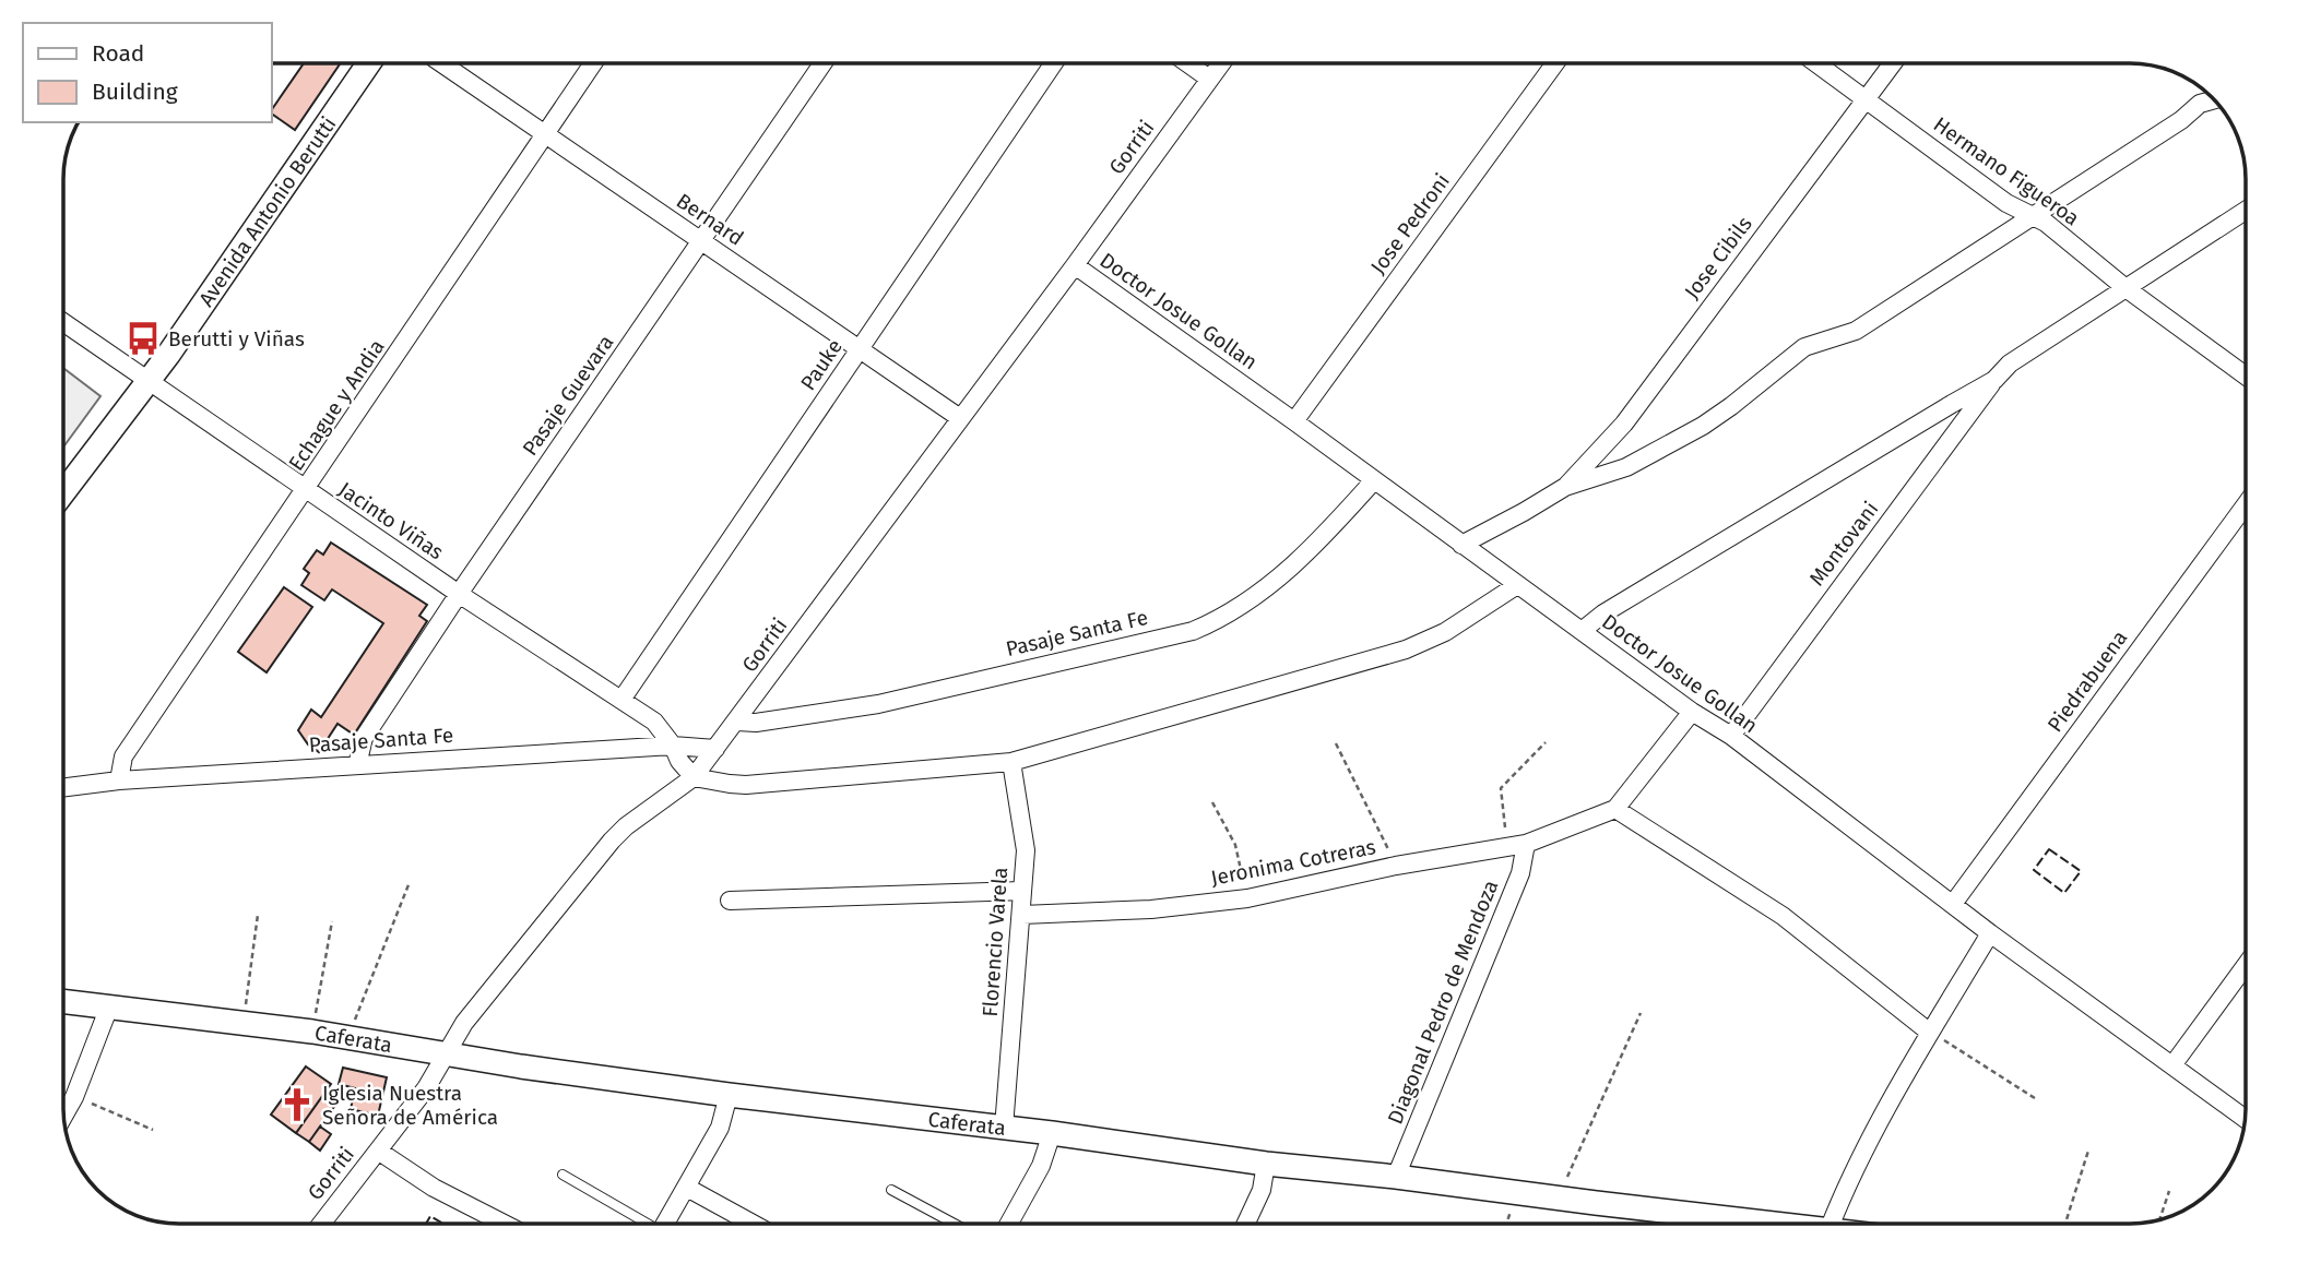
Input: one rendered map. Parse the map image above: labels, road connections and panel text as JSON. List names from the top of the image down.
{
  "streets": {
    "street": [
      "Gorriti",
      "Hermano Figueroa",
      "Avenida Antonio Berutti",
      "Bernard",
      "Jose Pedroni",
      "Jose Cibils",
      "Doctor Josue Gollan",
      "Pauke",
      "Pasaje Guevara",
      "Echague y Andia",
      "Jacinto Viñas",
      "Montovani",
      "Pasaje Santa Fe",
      "Piedrabuena",
      "Jeronima Cotreras",
      "Florencio Varela",
      "Diagonal Pedro de Mendoza",
      "Caferata"
    ]
  },
  "crossings": [
    ["Gorriti", "Bernard"],
    ["Gorriti", "Doctor Josue Gollan"],
    ["Gorriti", "Jacinto Viñas"],
    ["Gorriti", "Pasaje Santa Fe"],
    ["Gorriti", "Caferata"],
    ["Hermano Figueroa", "Jose Cibils"],
    ["Avenida Antonio Berutti", "Jacinto Viñas"],
    ["Bernard", "Pauke"],
    ["Bernard", "Pasaje Guevara"],
    ["Bernard", "Echague y Andia"],
    ["Jose Pedroni", "Doctor Josue Gollan"],
    ["Doctor Josue Gollan", "Montovani"],
    ["Doctor Josue Gollan", "Pasaje Santa Fe"],
    ["Doctor Josue Gollan", "Piedrabuena"],
    ["Pauke", "Jacinto Viñas"],
    ["Pasaje Guevara", "Jacinto Viñas"],
    ["Pasaje Guevara", "Pasaje Santa Fe"],
    ["Echague y Andia", "Jacinto Viñas"],
    ["Echague y Andia", "Pasaje Santa Fe"],
    ["Jacinto Viñas", "Pasaje Santa Fe"],
    ["Jeronima Cotreras", "Florencio Varela"],
    ["Jeronima Cotreras", "Diagonal Pedro de Mendoza"],
    ["Florencio Varela", "Caferata"],
    ["Diagonal Pedro de Mendoza", "Caferata"]
  ],
  "places": {
    "bus stop": ["Berutti y Viñas"],
    "church": ["Iglesia Nuestra Señora de América"]
  },
  "legend": ["Road", "Building"]
}
